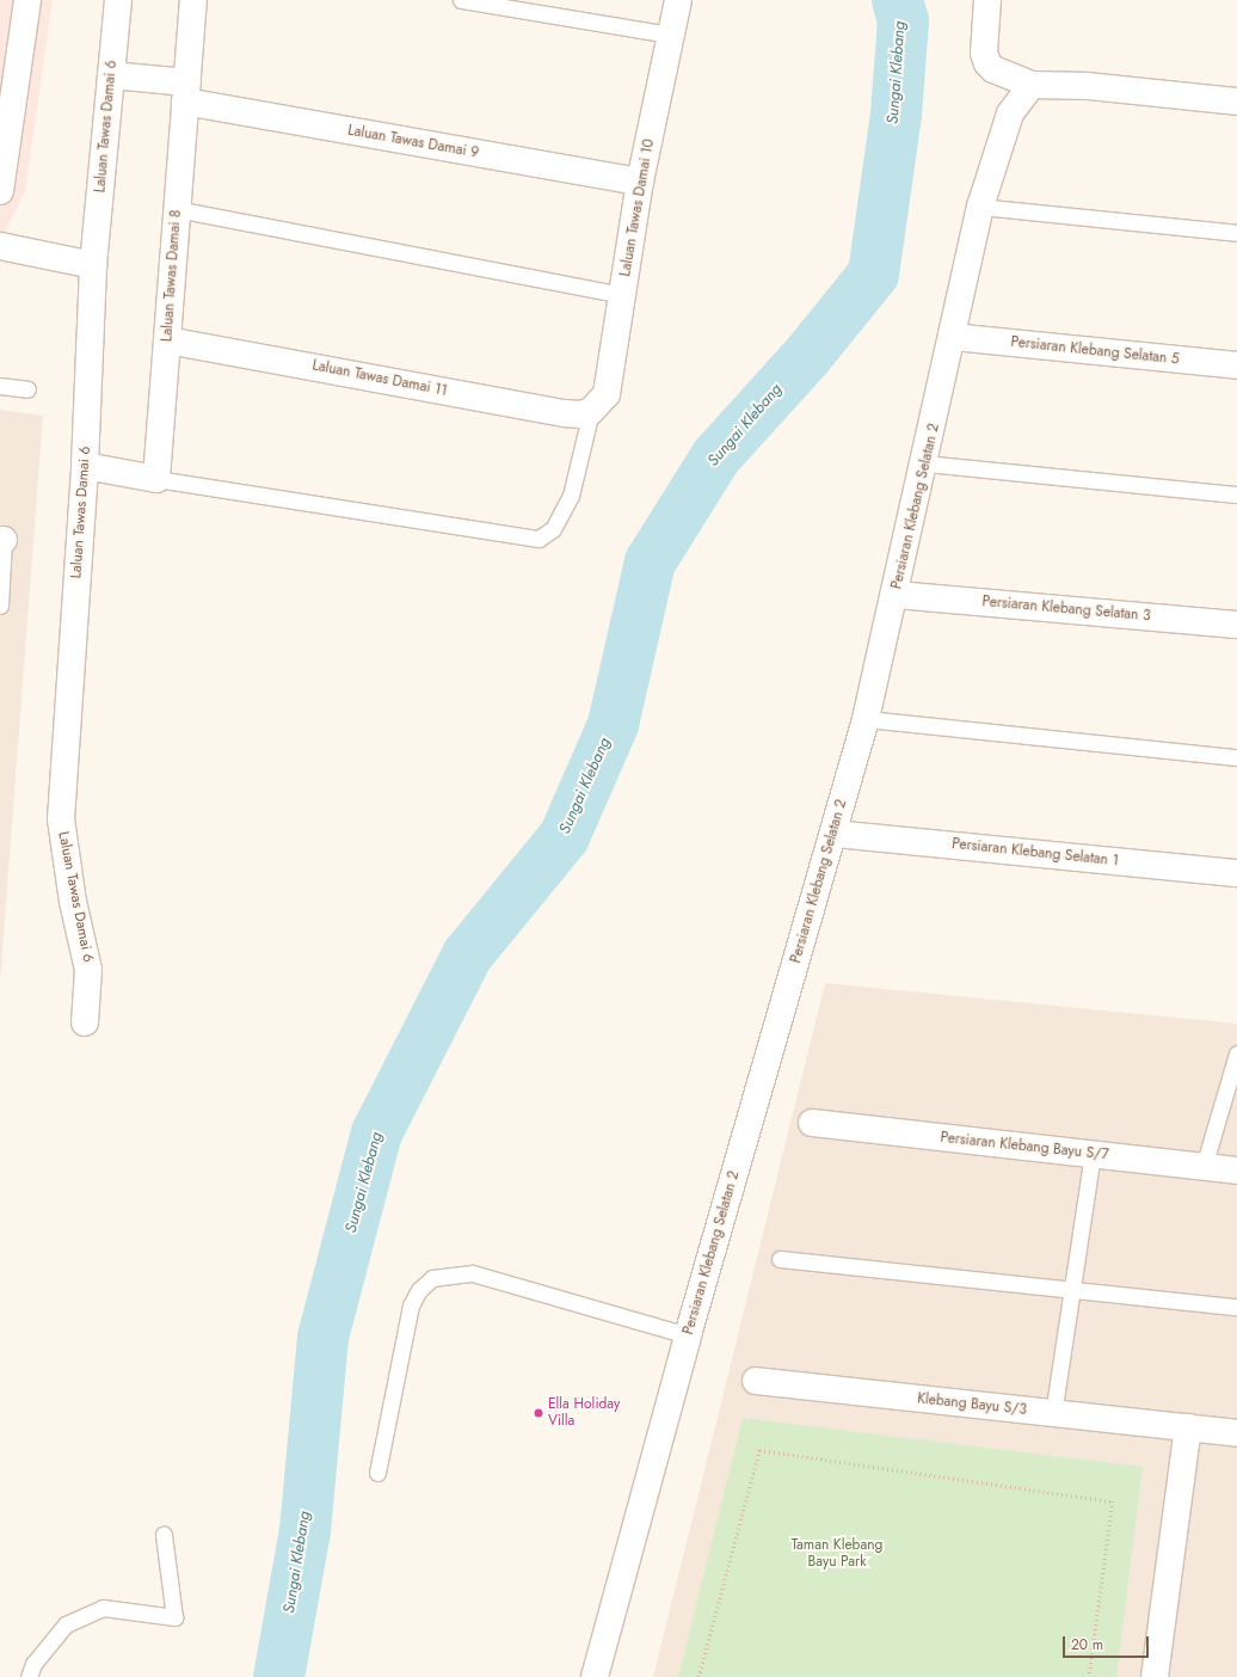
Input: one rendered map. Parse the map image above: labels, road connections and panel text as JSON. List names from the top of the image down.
{
  "streets": {
    "street": [
      "Laluan Tawas Damai 6",
      "Laluan Tawas Damai 9",
      "Laluan Tawas Damai 10",
      "Laluan Tawas Damai 8",
      "Persiaran Klebang Selatan 5",
      "Laluan Tawas Damai 11",
      "Persiaran Klebang Selatan 2",
      "Persiaran Klebang Selatan 3",
      "Persiaran Klebang Selatan 1",
      "Persiaran Klebang Bayu S/7",
      "Klebang Bayu S/3"
    ]
  },
  "crossings": [
    ["Laluan Tawas Damai 6", "Laluan Tawas Damai 9"],
    ["Laluan Tawas Damai 9", "Laluan Tawas Damai 10"],
    ["Laluan Tawas Damai 9", "Laluan Tawas Damai 8"],
    ["Laluan Tawas Damai 10", "Laluan Tawas Damai 11"],
    ["Laluan Tawas Damai 8", "Laluan Tawas Damai 11"],
    ["Persiaran Klebang Selatan 5", "Persiaran Klebang Selatan 2"],
    ["Persiaran Klebang Selatan 2", "Persiaran Klebang Selatan 3"],
    ["Persiaran Klebang Selatan 2", "Persiaran Klebang Selatan 1"]
  ],
  "water": ["Sungai Klebang"],
  "parks": ["Taman Klebang Bayu Park"],
  "places": ["Ella Holiday Villa"],
  "scale_bar": "20 m"
}
